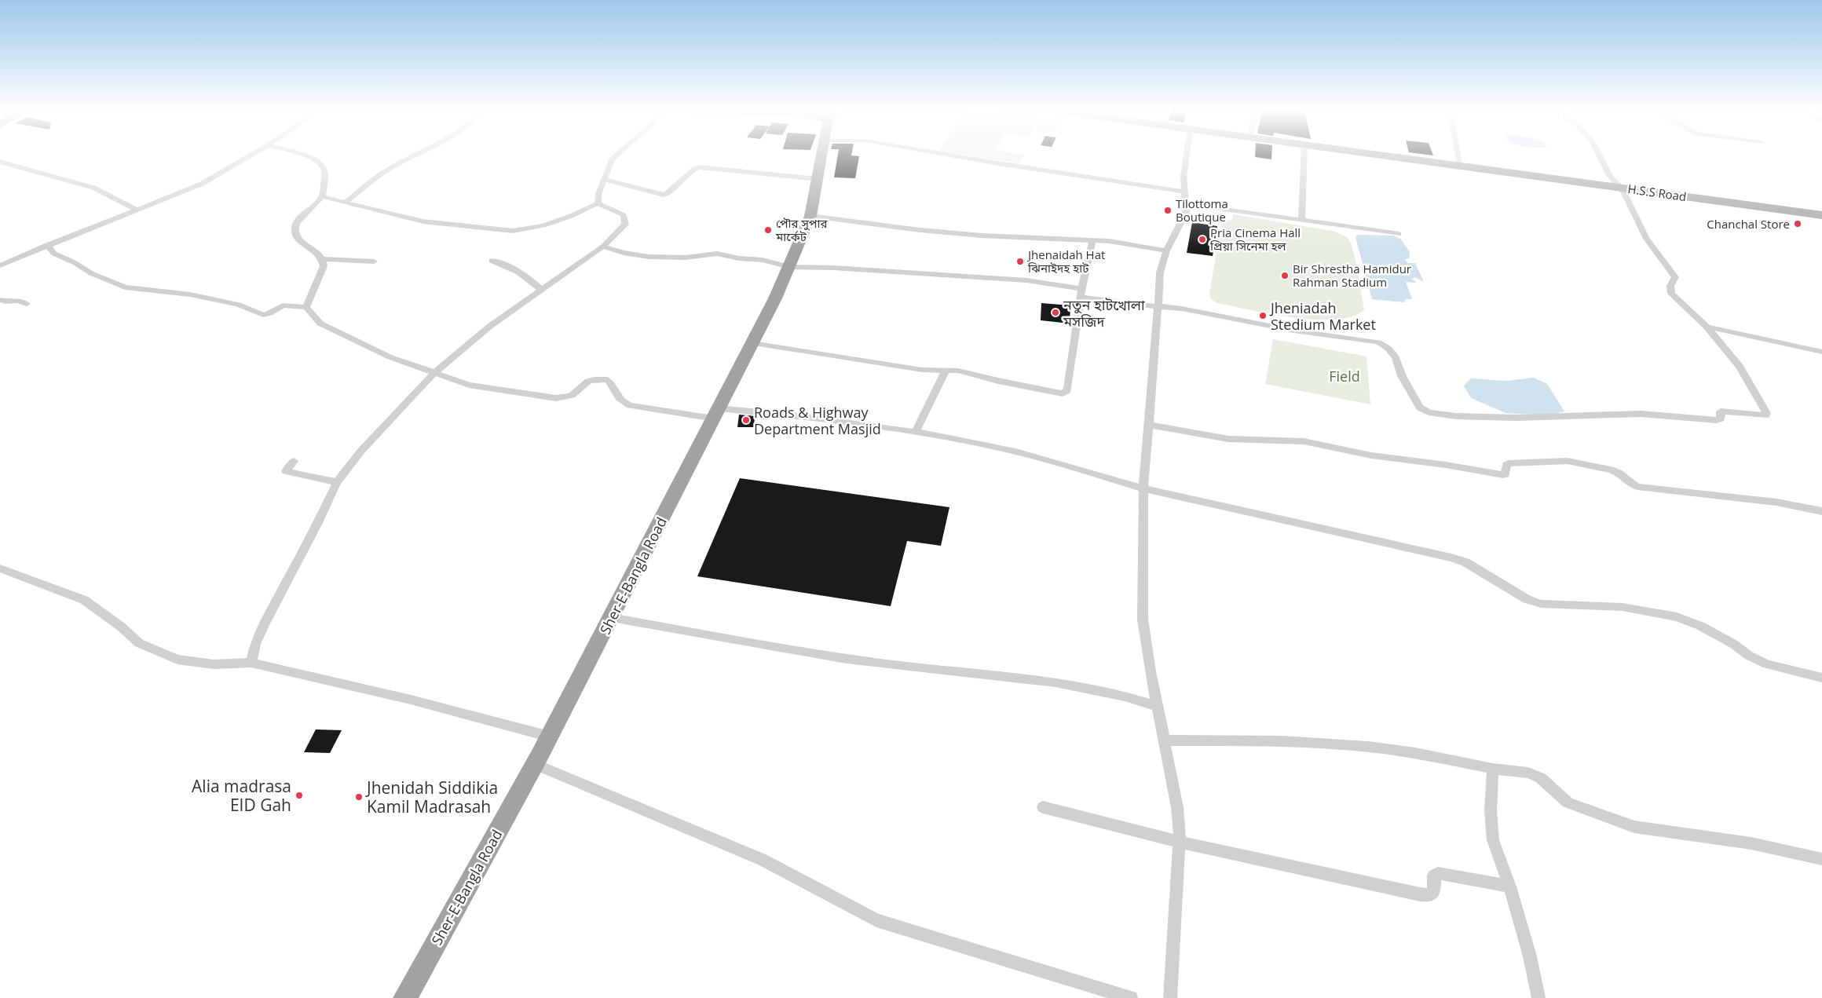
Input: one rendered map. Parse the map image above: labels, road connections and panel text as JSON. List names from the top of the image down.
{
  "streets": {
    "highway": ["H.S.S Road", "Sher-E-Bangla Road"]
  },
  "parks": ["Field"],
  "places": [
    "Tilottoma Boutique",
    "Chanchal Store",
    "পৌর সুপার মার্কেট",
    "Pria Cinema Hall প্রিয়া সিনেমা হল",
    "Jhenaidah Hat ঝিনাইদহ হাট",
    "Bir Shrestha Hamidur Rahman Stadium",
    "নতুন হাটখোলা মসজিদ",
    "Jheniadah Stedium Market",
    "Roads & Highway Department Masjid",
    "Alia madrasa EID Gah",
    "Jhenidah Siddikia Kamil Madrasah"
  ]
}
